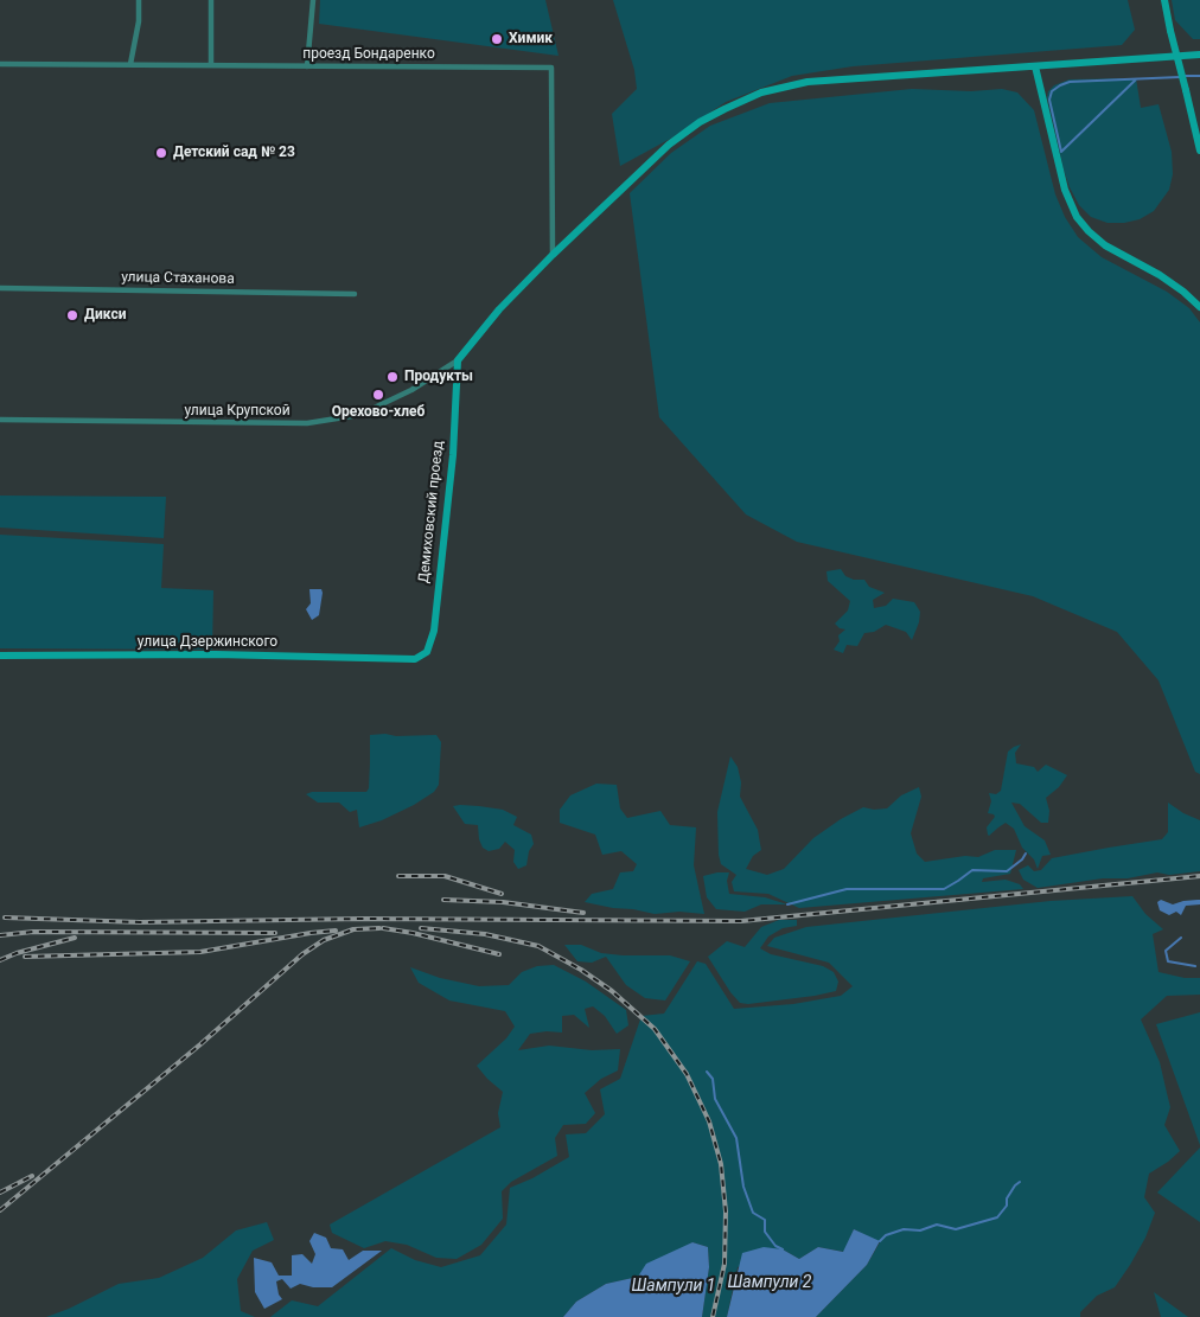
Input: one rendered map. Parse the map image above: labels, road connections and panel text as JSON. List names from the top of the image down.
{
  "streets": {
    "main road": ["Демиховский проезд", "улица Дзержинского"],
    "street": ["проезд Бондаренко", "улица Стаханова", "улица Крупской"]
  },
  "crossings": [
    ["улица Крупской", "Демиховский проезд"],
    ["Демиховский проезд", "улица Дзержинского"]
  ],
  "water": ["Шампули 2", "Шампули 1"],
  "places": [
    "Химик",
    "Детский сад № 23",
    "Дикси",
    "Продукты",
    "Орехово-хлеб"
  ]
}
